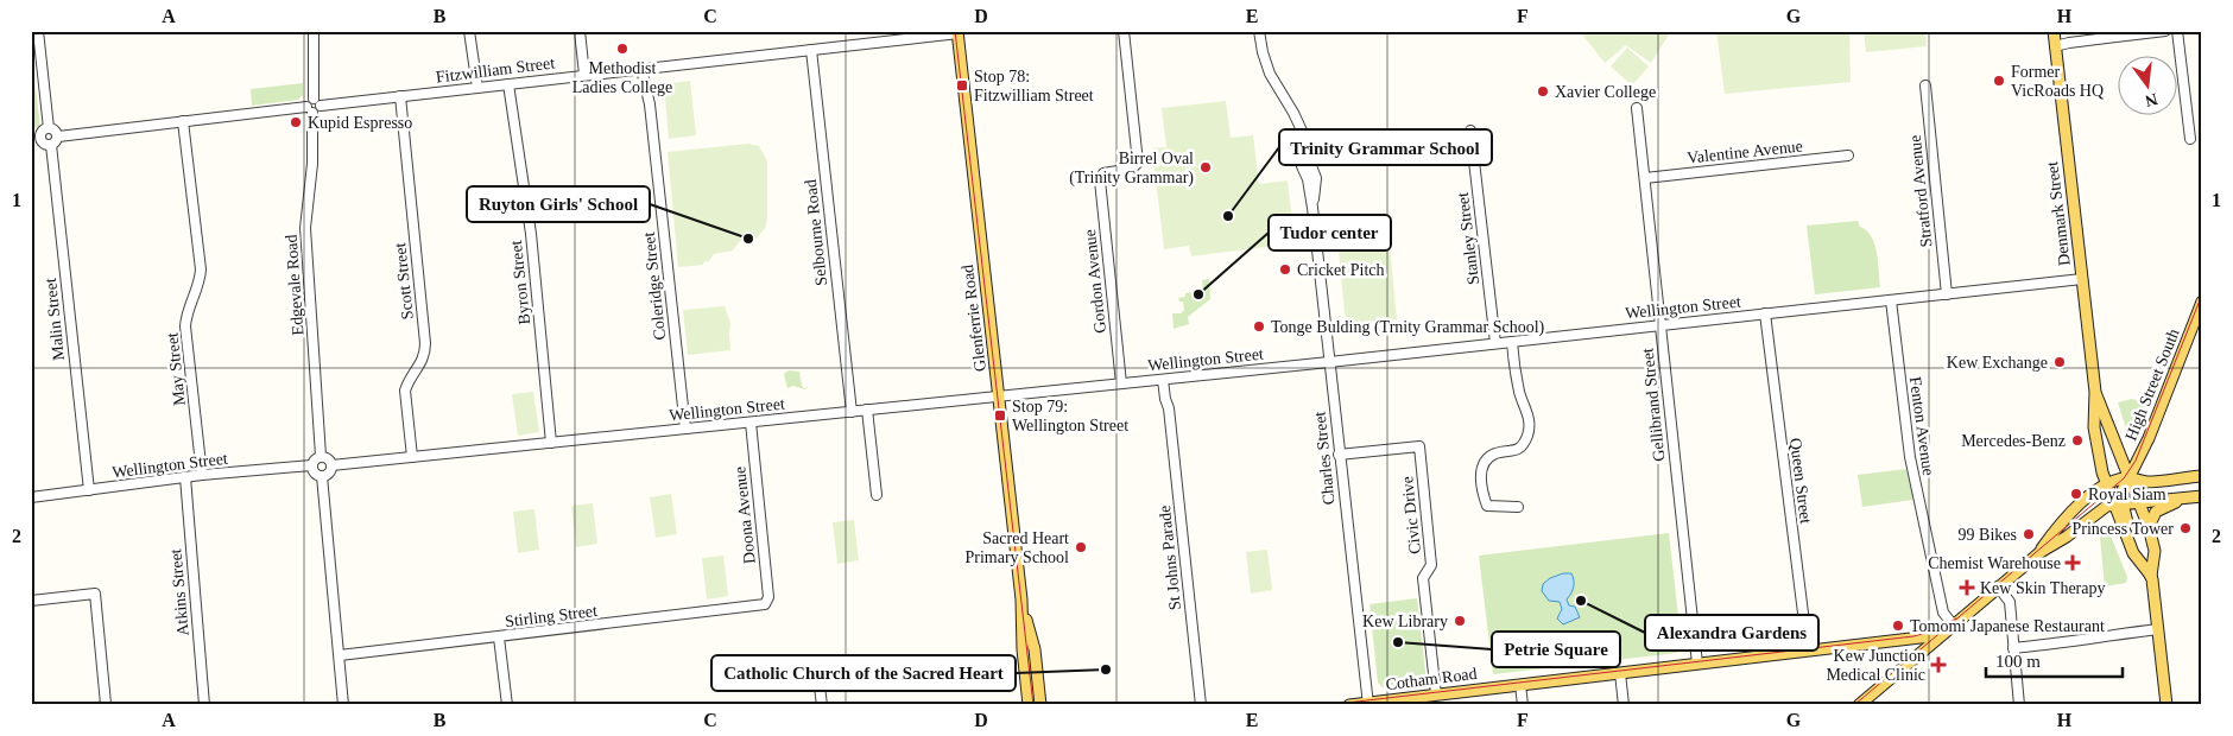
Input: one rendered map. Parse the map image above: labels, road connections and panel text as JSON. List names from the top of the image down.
{
  "streets": {
    "main road": [
      "Denmark Street",
      "Glenferrie Road",
      "High Street South",
      "Cotham Road"
    ],
    "street": [
      "Fitzwilliam Street",
      "Valentine Avenue",
      "Stratford Avenue",
      "Selbourne Road",
      "Stanley Street",
      "Scott Street",
      "Gordon Avenue",
      "Byron Street",
      "Edgevale Road",
      "Coleridge Street",
      "Wellington Street",
      "Malin Street",
      "May Street",
      "Gellibrand Street",
      "Fenton Avenue",
      "Charles Street",
      "Queen Street",
      "Doona Avenue",
      "Civic Drive",
      "St Johns Parade",
      "Atkins Street",
      "Stirling Street"
    ]
  },
  "crossings": [
    ["Fitzwilliam Street", "Selbourne Road"],
    ["Fitzwilliam Street", "Scott Street"],
    ["Fitzwilliam Street", "Byron Street"],
    ["Fitzwilliam Street", "Coleridge Street"],
    ["Fitzwilliam Street", "Glenferrie Road"],
    ["Valentine Avenue", "Gellibrand Street"],
    ["Stratford Avenue", "Wellington Street"],
    ["Denmark Street", "Wellington Street"],
    ["Denmark Street", "High Street South"],
    ["Selbourne Road", "Wellington Street"],
    ["Stanley Street", "Wellington Street"],
    ["Scott Street", "Wellington Street"],
    ["Gordon Avenue", "Wellington Street"],
    ["Byron Street", "Wellington Street"],
    ["Edgevale Road", "Wellington Street"],
    ["Coleridge Street", "Wellington Street"],
    ["Wellington Street", "Glenferrie Road"],
    ["Wellington Street", "Malin Street"],
    ["Wellington Street", "May Street"],
    ["Wellington Street", "Gellibrand Street"],
    ["Wellington Street", "Fenton Avenue"],
    ["Wellington Street", "Charles Street"],
    ["Wellington Street", "Queen Street"],
    ["Wellington Street", "Doona Avenue"],
    ["Wellington Street", "St Johns Parade"],
    ["Wellington Street", "Atkins Street"],
    ["Gellibrand Street", "Cotham Road"],
    ["Charles Street", "Civic Drive"],
    ["Charles Street", "Cotham Road"],
    ["Queen Street", "Cotham Road"],
    ["Doona Avenue", "Stirling Street"],
    ["Civic Drive", "Cotham Road"]
  ],
  "places": {
    "other": [
      "Methodist Ladies College",
      "Former VicRoads HQ",
      "Xavier College",
      "Kupid Espresso",
      "Birrel Oval (Trinity Grammar)",
      "Trinity Grammar School",
      "Ruyton Girls' School",
      "Cricket Pitch",
      "Tudor center",
      "Tonge Bulding (Trnity Grammar School)",
      "Kew Exchange",
      "Mercedes-Benz",
      "Royal Siam",
      "Princess Tower",
      "99 Bikes",
      "Sacred Heart Primary School",
      "Alexandra Gardens",
      "Kew Library",
      "Tomomi Japanese Restaurant",
      "Petrie Square",
      "Catholic Church of the Sacred Heart"
    ],
    "transit": ["Stop 78: Fitzwilliam Street", "Stop 79: Wellington Street"],
    "health": ["Chemist Warehouse", "Kew Skin Therapy", "Kew Junction Medical Clinic"]
  },
  "scale_bar": "100 m",
  "north": "bottom",
  "grid": {
    "columns": [
      "A",
      "B",
      "C",
      "D",
      "E",
      "F",
      "G",
      "H"
    ],
    "rows": ["1", "2"]
  }
}
